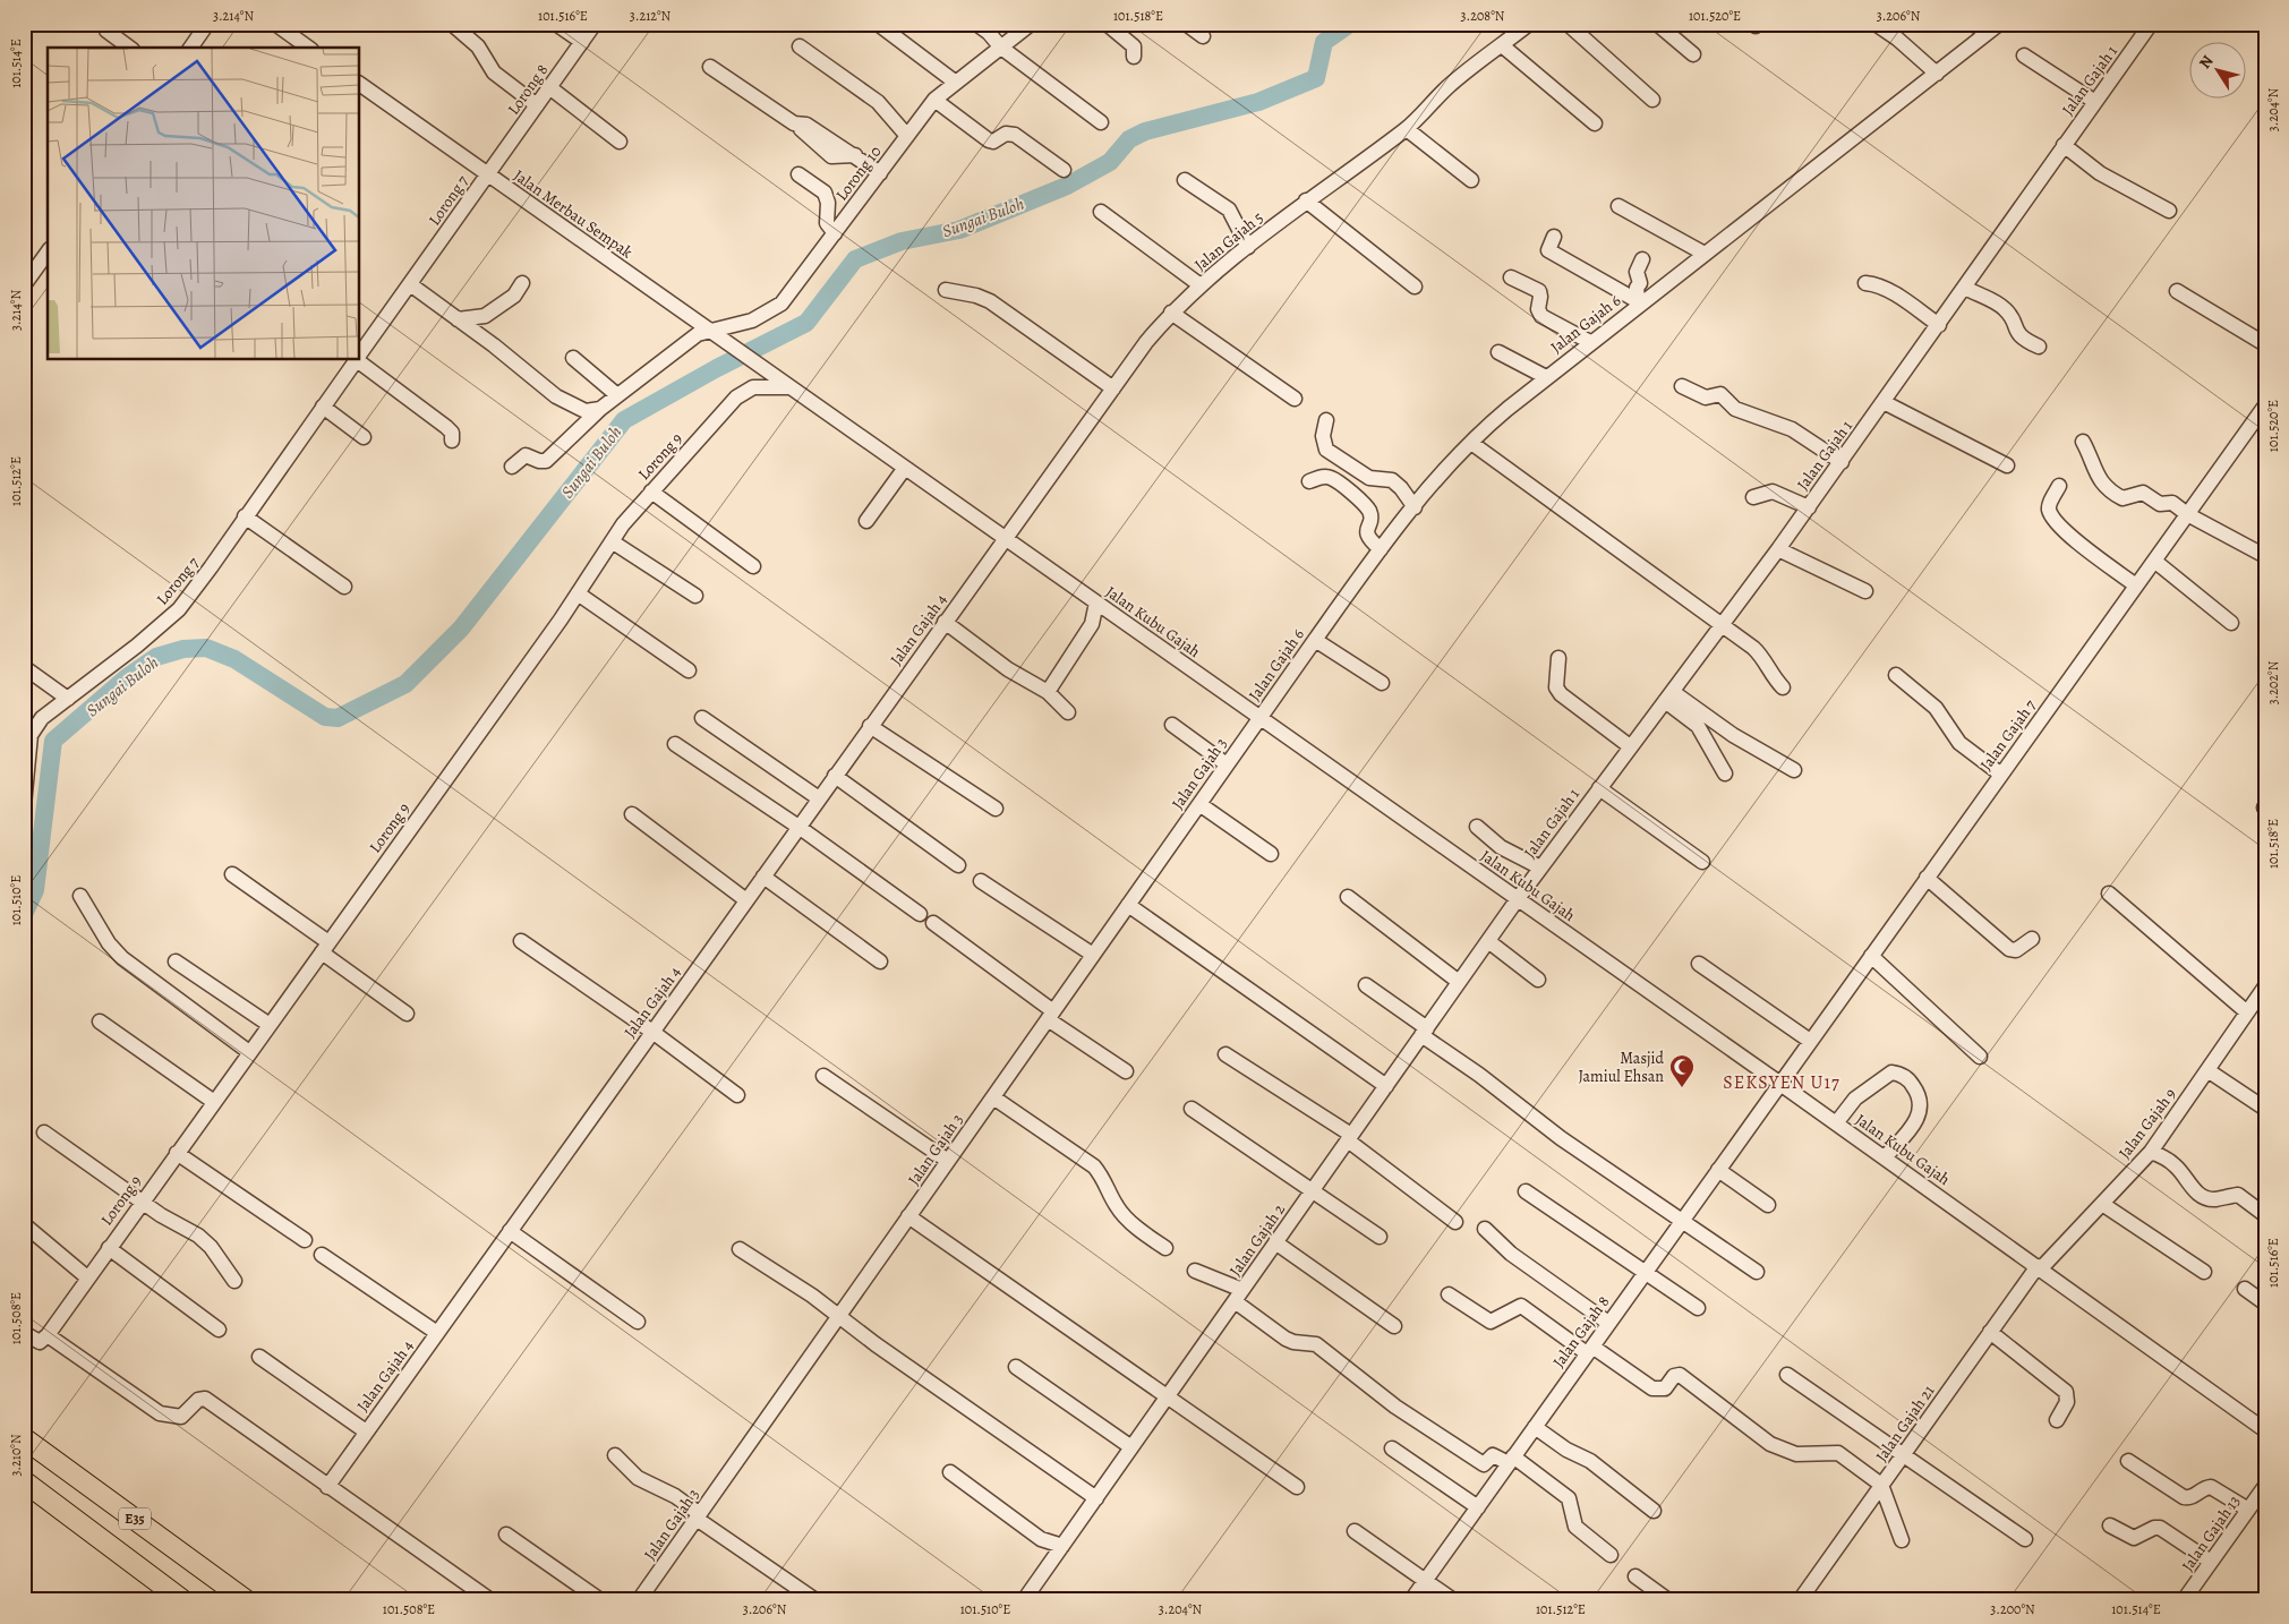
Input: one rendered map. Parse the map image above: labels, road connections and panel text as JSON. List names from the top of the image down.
{
  "streets": {
    "highway": ["E35"],
    "street": [
      "Jalan Gajah 1",
      "Lorong 8",
      "Lorong 10",
      "Lorong 7",
      "Jalan Merbau Sempak",
      "Jalan Gajah 5",
      "Jalan Gajah 6",
      "Lorong 9",
      "Jalan Kubu Gajah",
      "Jalan Gajah 4",
      "Jalan Gajah 7",
      "Jalan Gajah 3",
      "Jalan Gajah 9",
      "Jalan Gajah 2",
      "Jalan Gajah 8",
      "Jalan Gajah 21",
      "Jalan Gajah 13"
    ]
  },
  "crossings": [
    ["Jalan Gajah 1", "Jalan Kubu Gajah"],
    ["Jalan Gajah 1", "Jalan Gajah 2"],
    ["Lorong 8", "Lorong 7"],
    ["Lorong 8", "Jalan Merbau Sempak"],
    ["Lorong 10", "Jalan Merbau Sempak"],
    ["Lorong 7", "Jalan Merbau Sempak"],
    ["Jalan Merbau Sempak", "Jalan Kubu Gajah"],
    ["Jalan Gajah 5", "Jalan Kubu Gajah"],
    ["Jalan Gajah 5", "Jalan Gajah 4"],
    ["Jalan Gajah 6", "Jalan Kubu Gajah"],
    ["Jalan Gajah 6", "Jalan Gajah 3"],
    ["Lorong 9", "Jalan Kubu Gajah"],
    ["Jalan Kubu Gajah", "Jalan Gajah 4"],
    ["Jalan Kubu Gajah", "Jalan Gajah 7"],
    ["Jalan Kubu Gajah", "Jalan Gajah 3"],
    ["Jalan Kubu Gajah", "Jalan Gajah 9"],
    ["Jalan Kubu Gajah", "Jalan Gajah 2"],
    ["Jalan Kubu Gajah", "Jalan Gajah 8"],
    ["Jalan Kubu Gajah", "Jalan Gajah 21"],
    ["Jalan Gajah 7", "Jalan Gajah 8"],
    ["Jalan Gajah 9", "Jalan Gajah 21"]
  ],
  "districts": ["SEKSYEN U17"],
  "water": ["Sungai Buloh"],
  "places": {
    "mosque": ["Masjid Jamiul Ehsan"]
  },
  "north": "top left",
  "coordinates": [
    "3.214°N",
    "101.516°E",
    "3.212°N",
    "101.518°E",
    "3.208°N",
    "101.520°E",
    "3.206°N",
    "101.514°E",
    "3.204°N",
    "101.512°E",
    "3.202°N",
    "101.510°E",
    "101.508°E",
    "3.210°N",
    "3.200°N"
  ]
}
